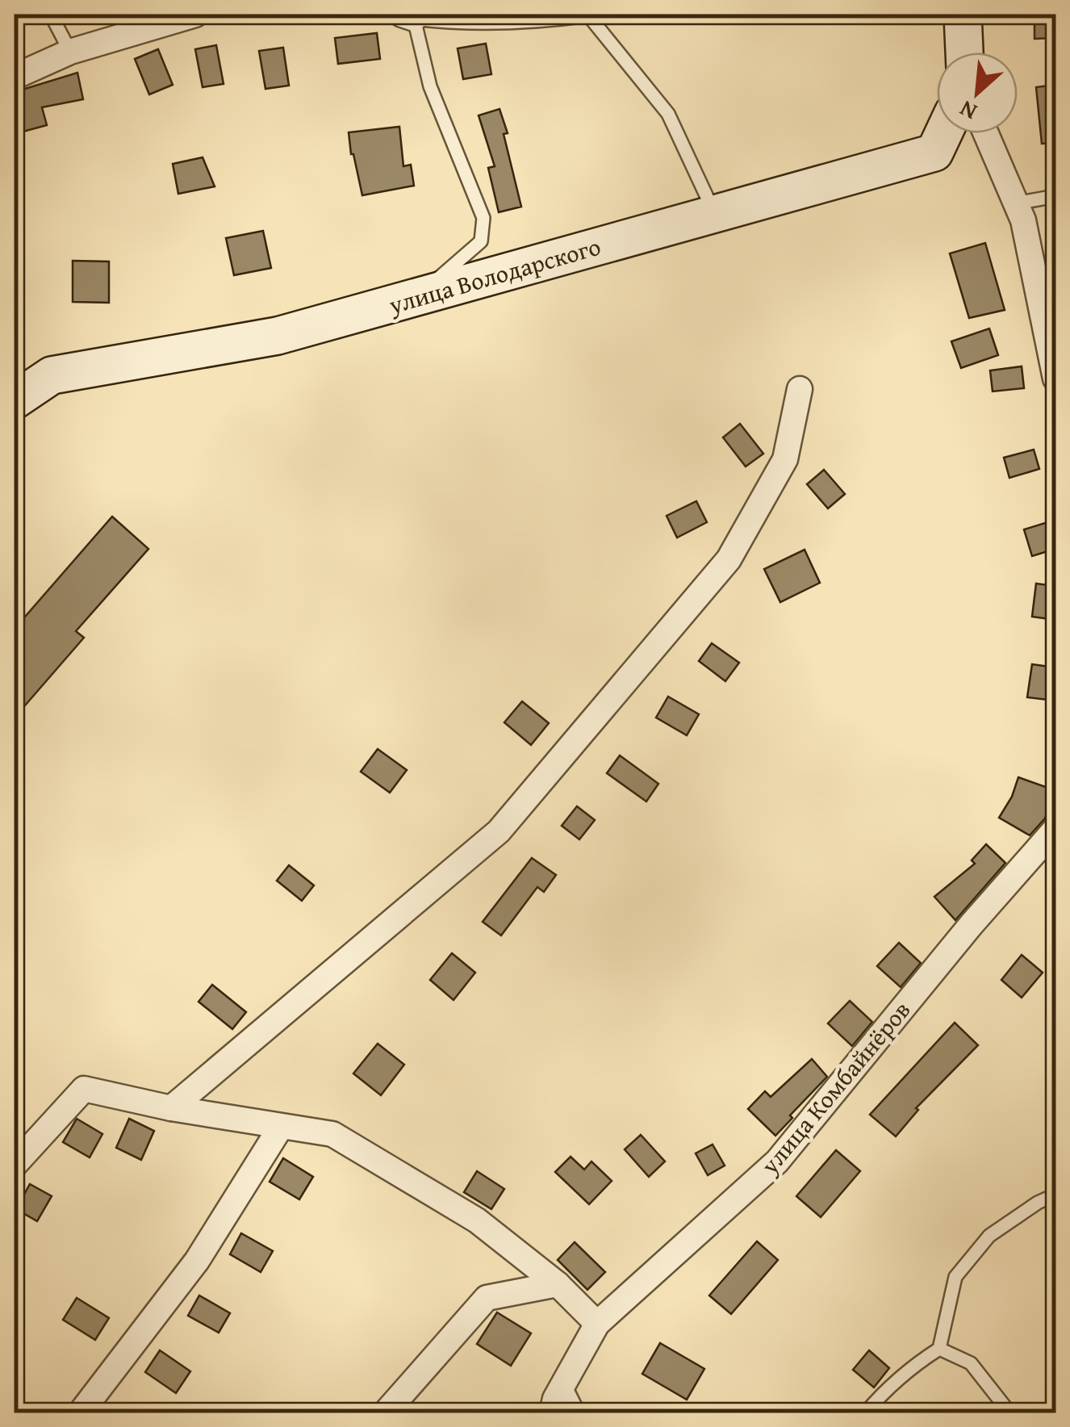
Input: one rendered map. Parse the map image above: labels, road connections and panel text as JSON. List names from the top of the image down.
{
  "streets": {
    "street": ["улица Володарского", "улица Комбайнёров"]
  },
  "north": "bottom left"
}
